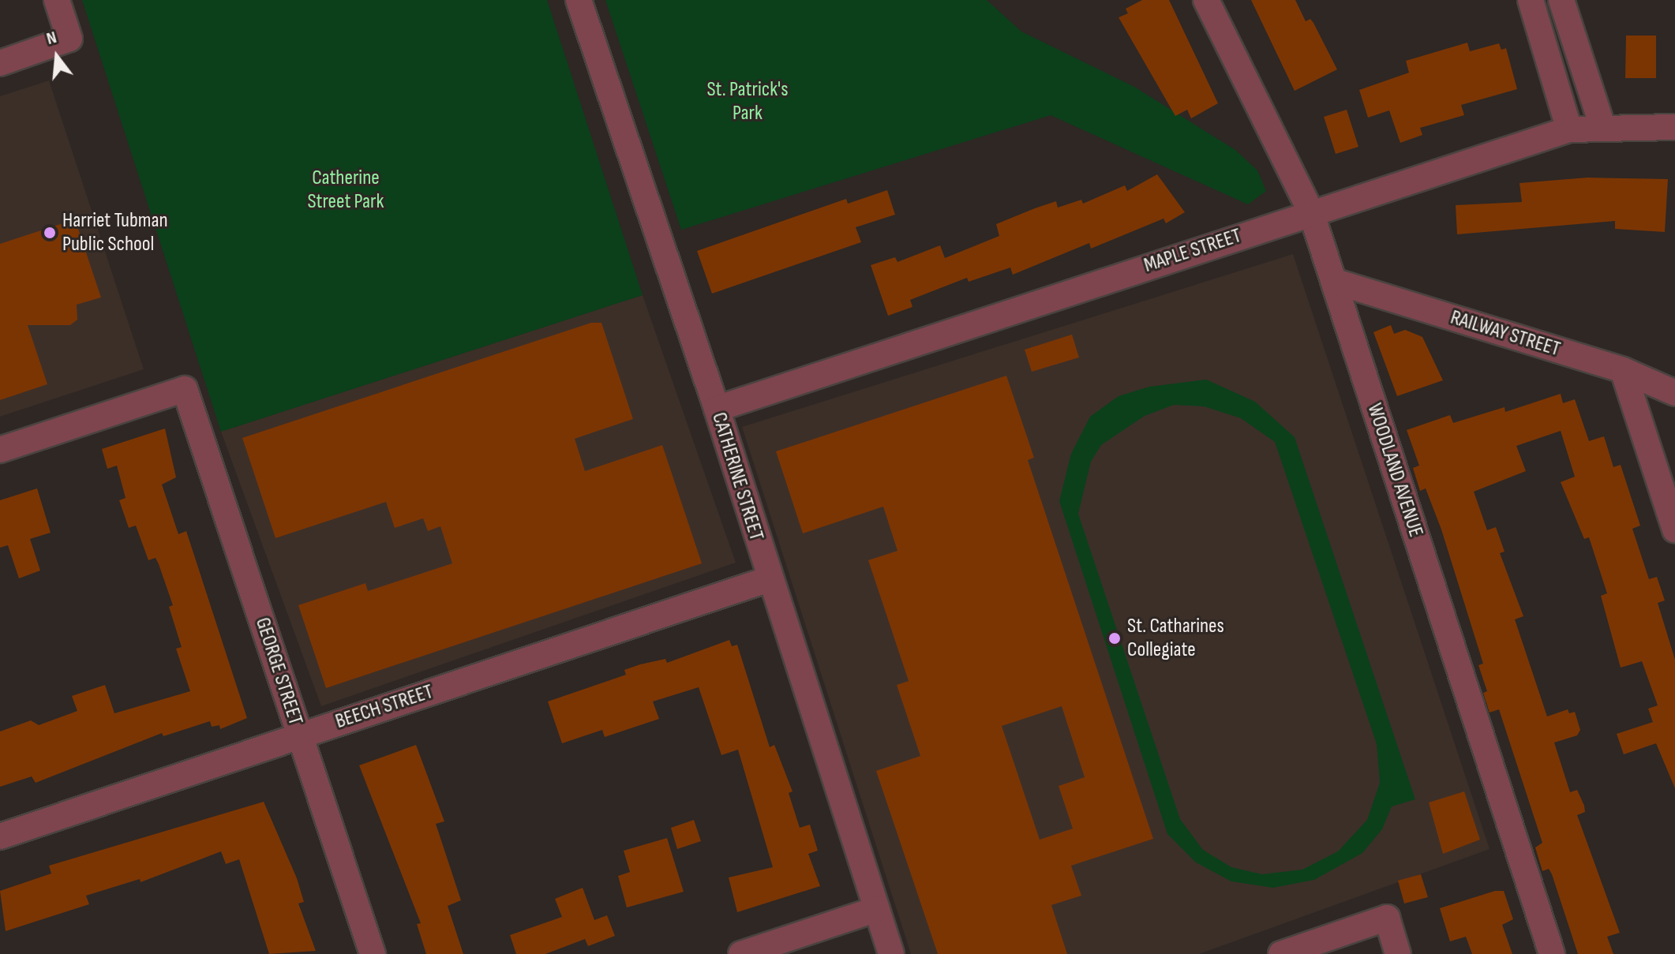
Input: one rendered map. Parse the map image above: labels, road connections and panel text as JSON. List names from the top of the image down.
{
  "streets": {
    "street": [
      "MAPLE STREET",
      "RAILWAY STREET",
      "WOODLAND AVENUE",
      "CATHERINE STREET",
      "GEORGE STREET",
      "BEECH STREET"
    ]
  },
  "crossings": [
    ["MAPLE STREET", "WOODLAND AVENUE"],
    ["MAPLE STREET", "CATHERINE STREET"],
    ["RAILWAY STREET", "WOODLAND AVENUE"],
    ["CATHERINE STREET", "BEECH STREET"],
    ["GEORGE STREET", "BEECH STREET"]
  ],
  "parks": ["St. Patrick's Park", "Catherine Street Park"],
  "places": ["Harriet Tubman Public School", "St. Catharines Collegiate"],
  "north": "top"
}
